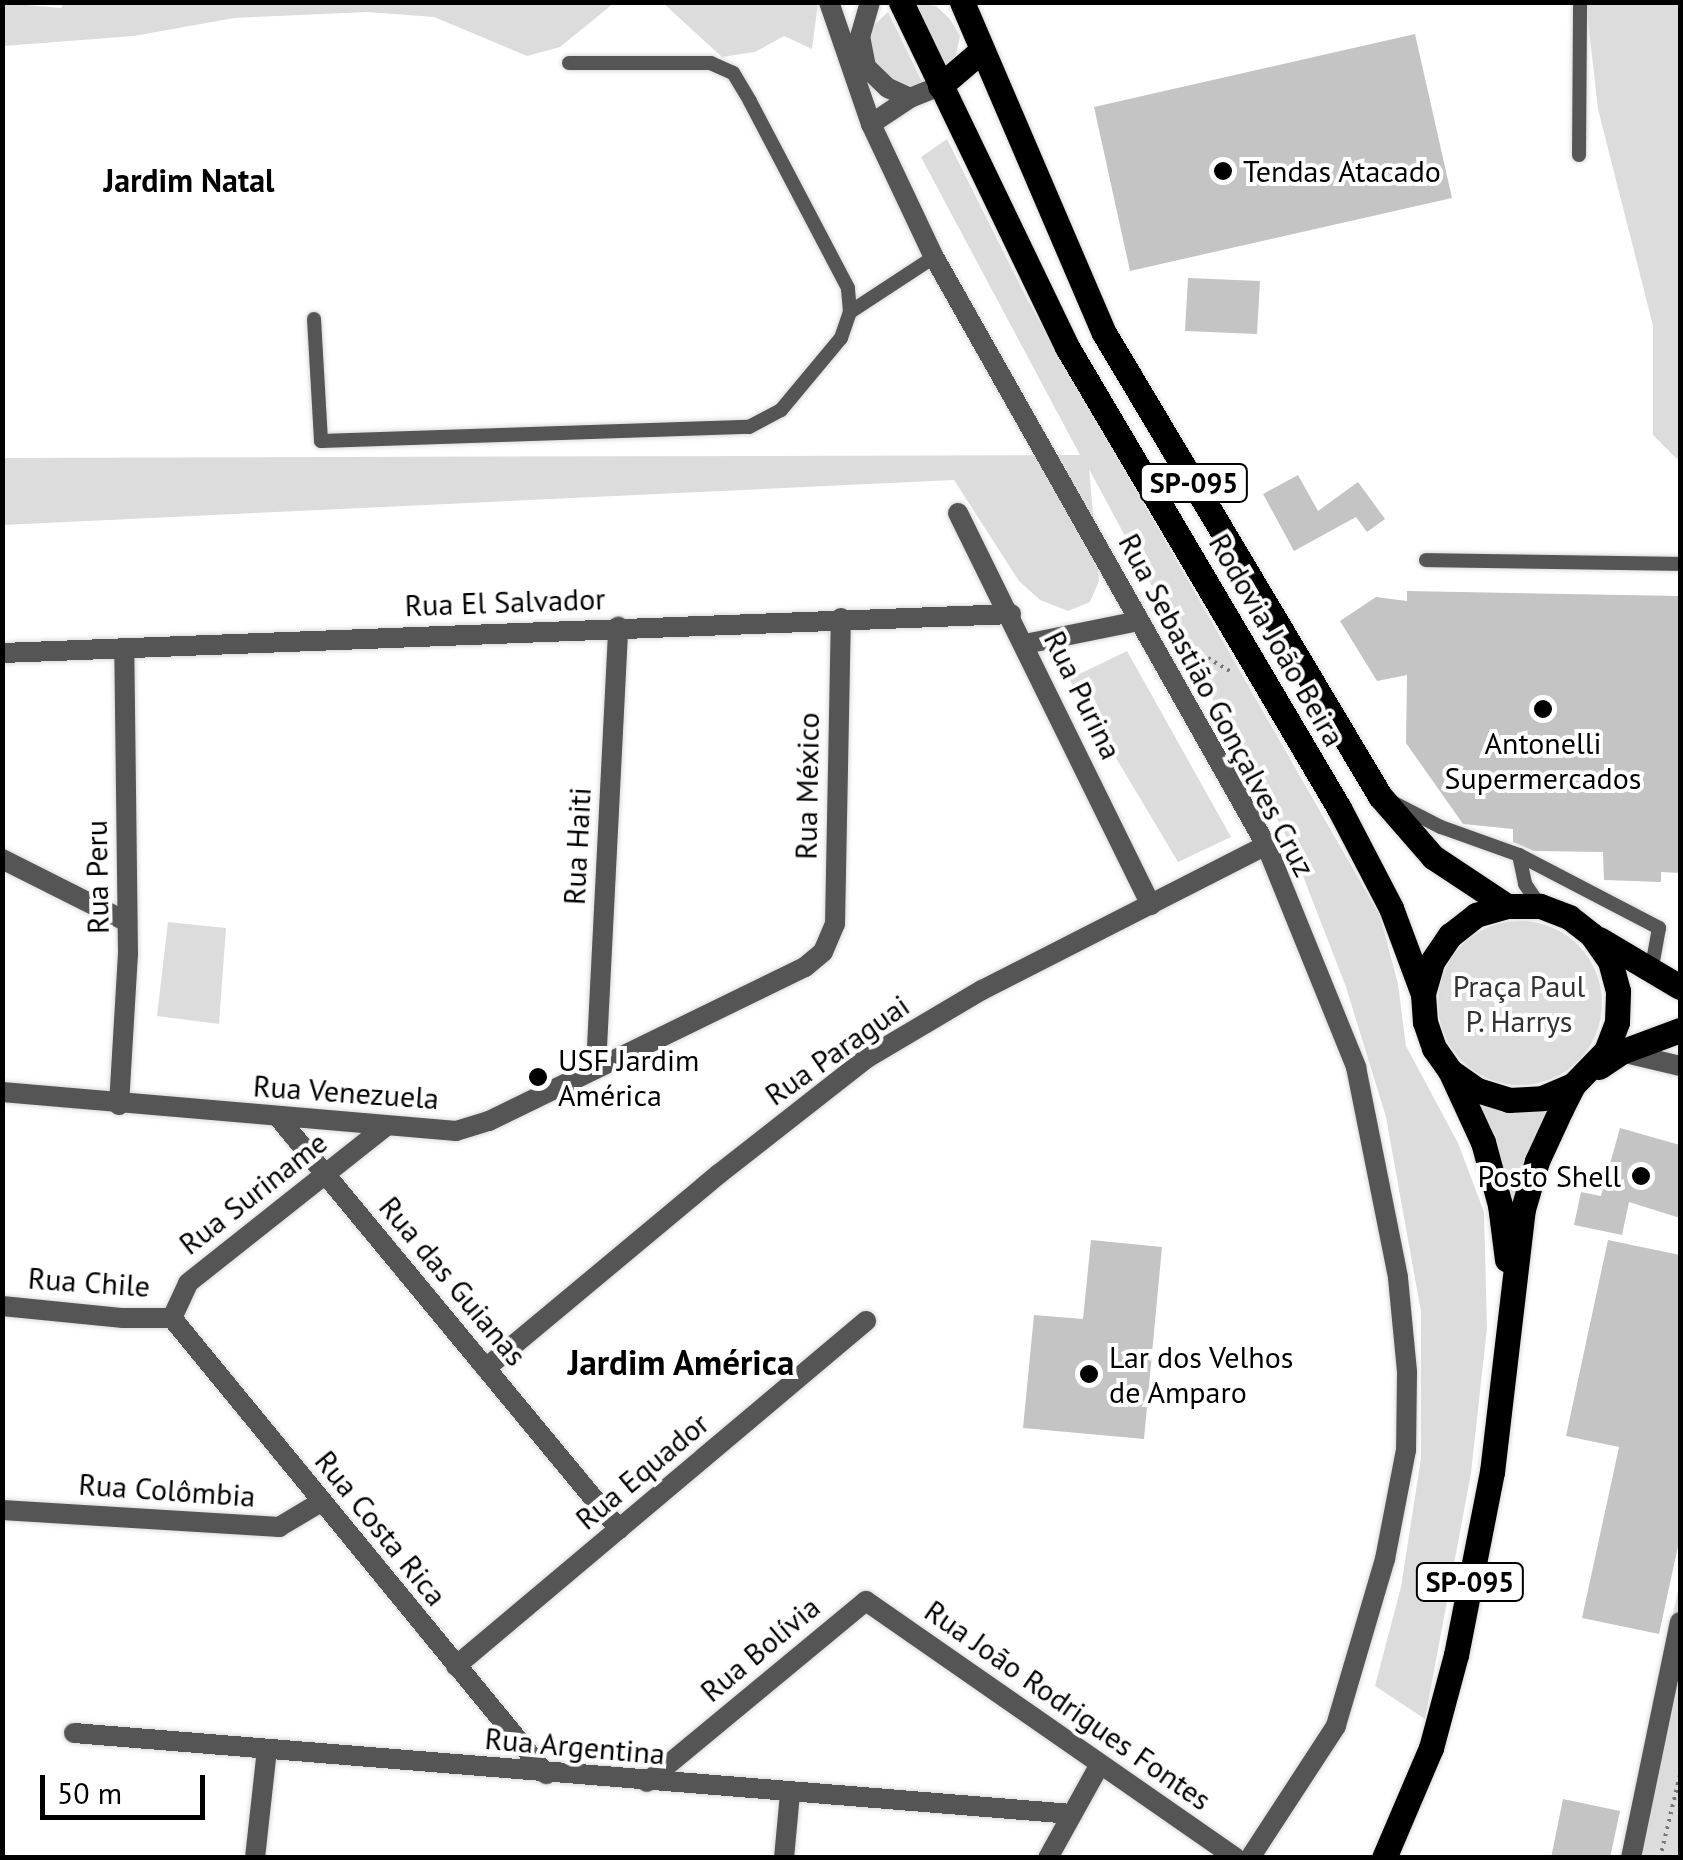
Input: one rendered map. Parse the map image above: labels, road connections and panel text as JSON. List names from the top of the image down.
{
  "streets": {
    "main road": ["SP-095", "Rodovia João Beira"],
    "street": [
      "Rua El Salvador",
      "Rua Purina",
      "Rua Sebastião Gonçalves Cruz",
      "Rua México",
      "Rua Haiti",
      "Rua Peru",
      "Rua Paraguai",
      "Rua Venezuela",
      "Rua Suriname",
      "Rua das Guianas",
      "Rua Chile",
      "Rua Equador",
      "Rua Colômbia",
      "Rua Costa Rica",
      "Rua Bolívia",
      "Rua João Rodrigues Fontes",
      "Rua Argentina"
    ]
  },
  "crossings": [
    ["SP-095", "Rodovia João Beira"],
    ["Rua El Salvador", "Rua Purina"],
    ["Rua El Salvador", "Rua México"],
    ["Rua El Salvador", "Rua Haiti"],
    ["Rua El Salvador", "Rua Peru"],
    ["Rua Purina", "Rua Paraguai"],
    ["Rua Sebastião Gonçalves Cruz", "Rua Paraguai"],
    ["Rua México", "Rua Venezuela"],
    ["Rua Haiti", "Rua Venezuela"],
    ["Rua Peru", "Rua Venezuela"],
    ["Rua Paraguai", "Rua das Guianas"],
    ["Rua Venezuela", "Rua Suriname"],
    ["Rua Venezuela", "Rua das Guianas"],
    ["Rua Suriname", "Rua das Guianas"],
    ["Rua Suriname", "Rua Chile"],
    ["Rua Suriname", "Rua Costa Rica"],
    ["Rua das Guianas", "Rua Equador"],
    ["Rua Chile", "Rua Costa Rica"],
    ["Rua Equador", "Rua Costa Rica"],
    ["Rua Colômbia", "Rua Costa Rica"],
    ["Rua Costa Rica", "Rua Argentina"],
    ["Rua Bolívia", "Rua João Rodrigues Fontes"],
    ["Rua Bolívia", "Rua Argentina"]
  ],
  "districts": ["Jardim Natal", "Jardim América"],
  "parks": ["Praça Paul P. Harrys"],
  "places": [
    "Tendas Atacado",
    "Antonelli Supermercados",
    "USF Jardim América",
    "Posto Shell",
    "Lar dos Velhos de Amparo"
  ],
  "scale_bar": "50 m"
}
